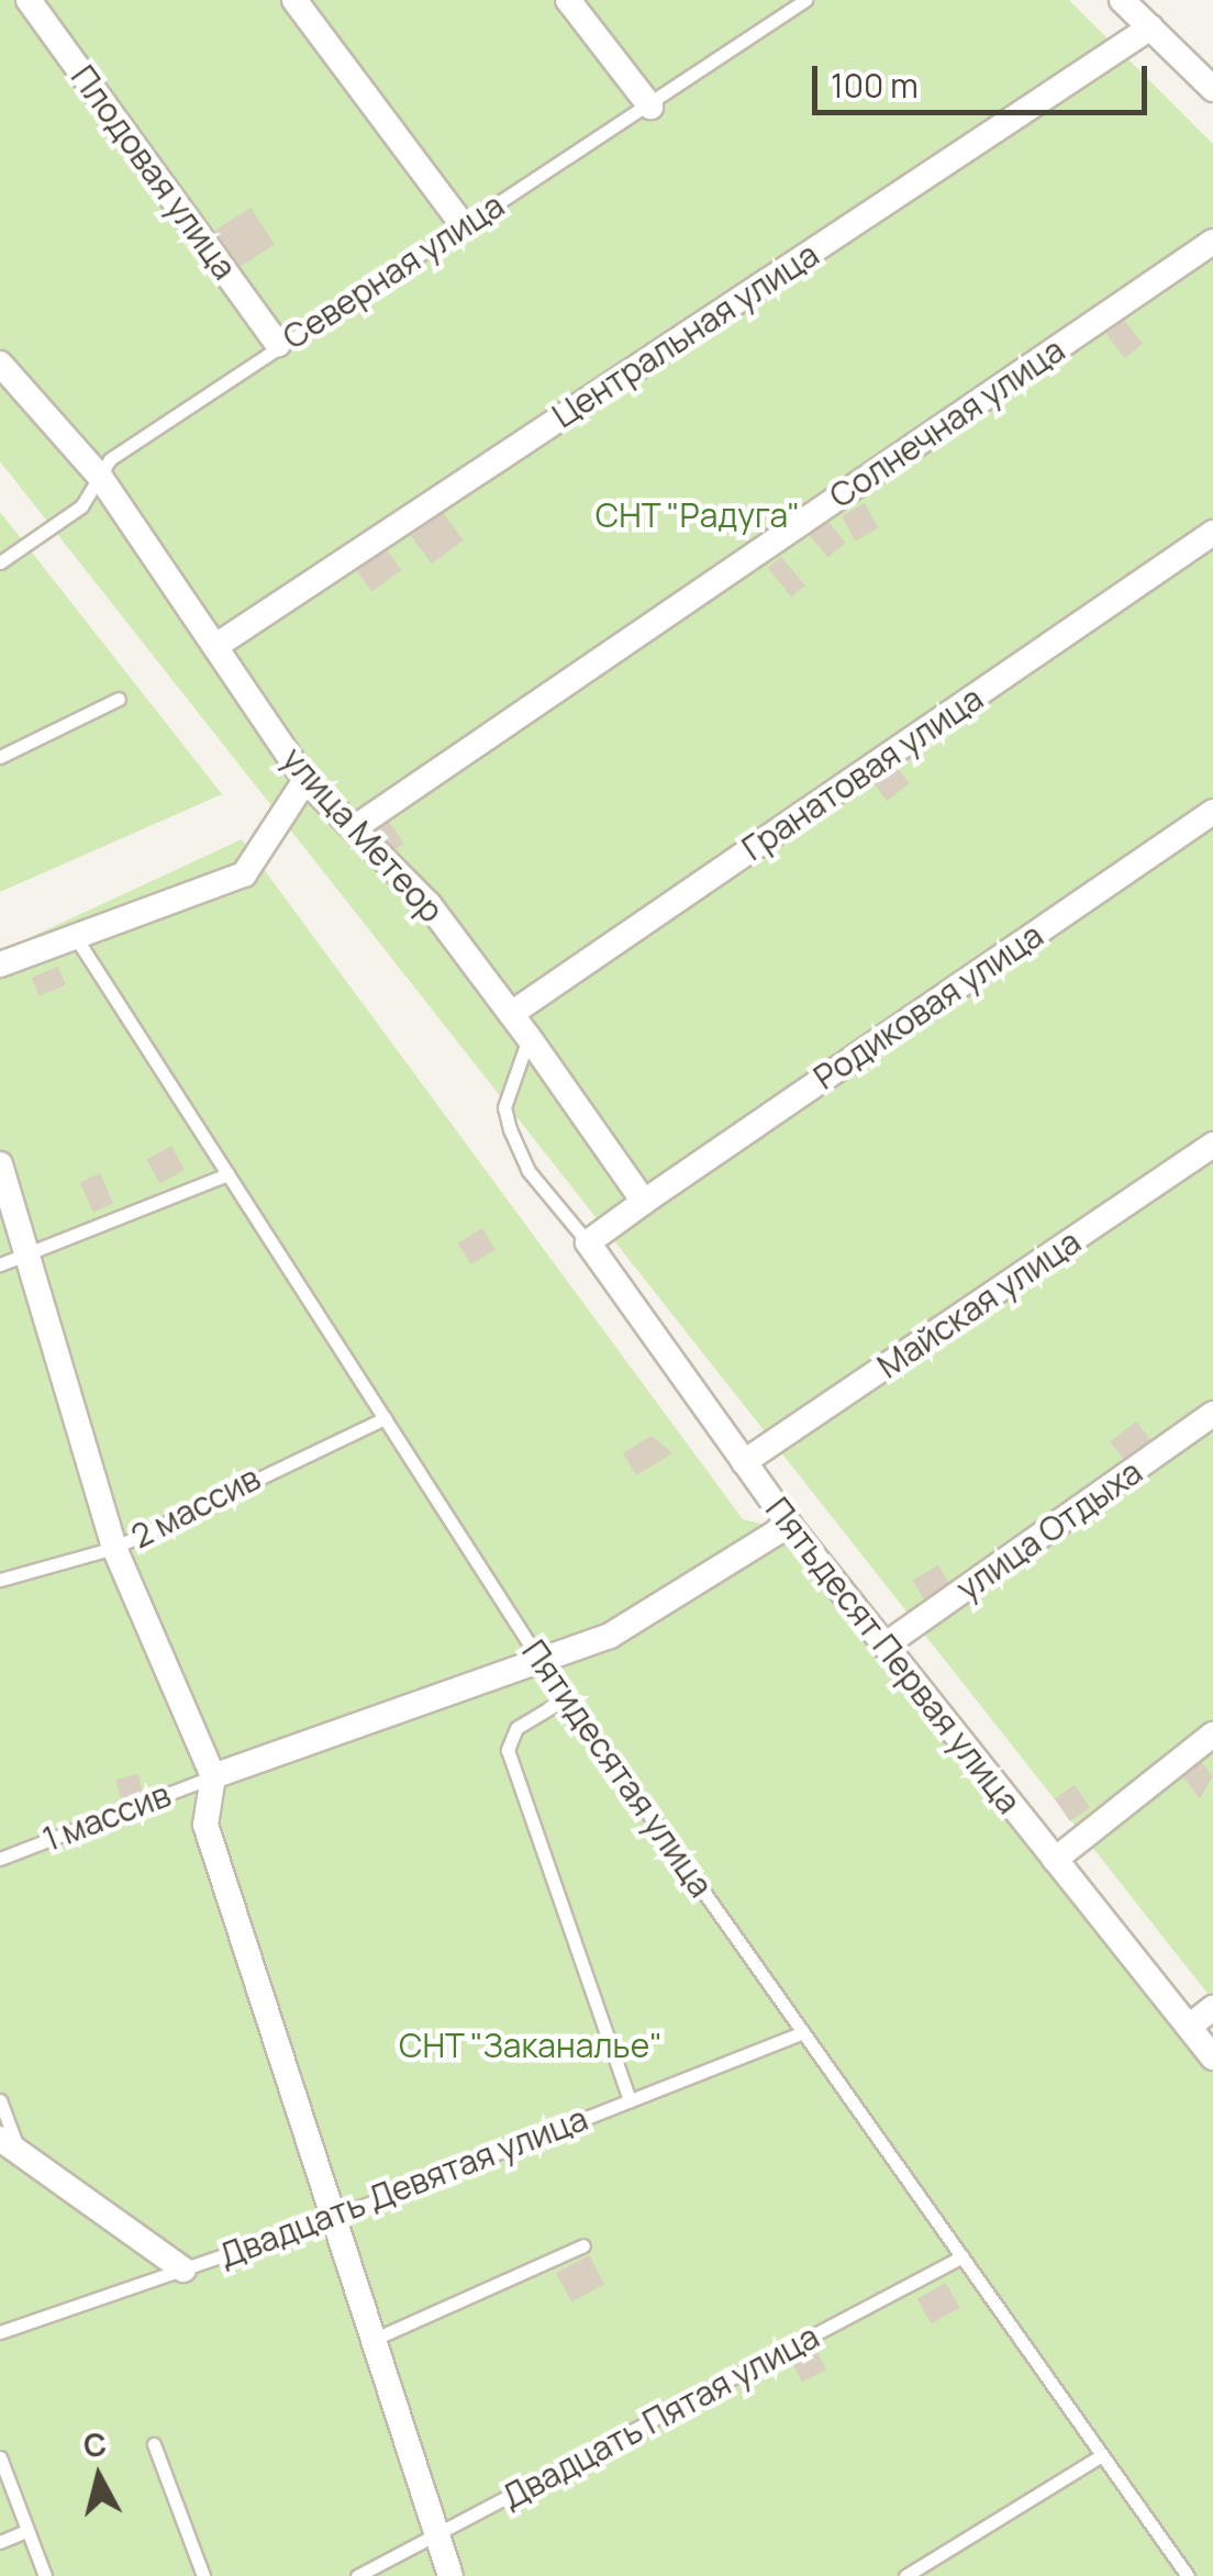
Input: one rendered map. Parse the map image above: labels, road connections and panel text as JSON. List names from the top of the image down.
{
  "streets": {
    "street": [
      "Плодовая улица",
      "Центральная улица",
      "Солнечная улица",
      "Гранатовая улица",
      "улица Метеор",
      "Родиковая улица",
      "Майская улица",
      "улица Отдыха",
      "Пятьдесят Первая улица"
    ],
    "lane": [
      "Северная улица",
      "2 массив",
      "Пятидесятая улица",
      "1 массив",
      "Двадцать Девятая улица",
      "Двадцать Пятая улица"
    ]
  },
  "crossings": [
    ["Плодовая улица", "Северная улица"],
    ["Северная улица", "улица Метеор"],
    ["Центральная улица", "улица Метеор"],
    ["Солнечная улица", "улица Метеор"],
    ["Гранатовая улица", "улица Метеор"],
    ["улица Метеор", "Родиковая улица"],
    ["Майская улица", "Пятьдесят Первая улица"],
    ["2 массив", "Пятидесятая улица"],
    ["улица Отдыха", "Пятьдесят Первая улица"],
    ["Пятидесятая улица", "Двадцать Девятая улица"],
    ["Пятидесятая улица", "Двадцать Пятая улица"]
  ],
  "parks": ["СНТ \"Радуга\"", "СНТ \"Заканалье\""],
  "scale_bar": "100 m",
  "north": "top"
}
